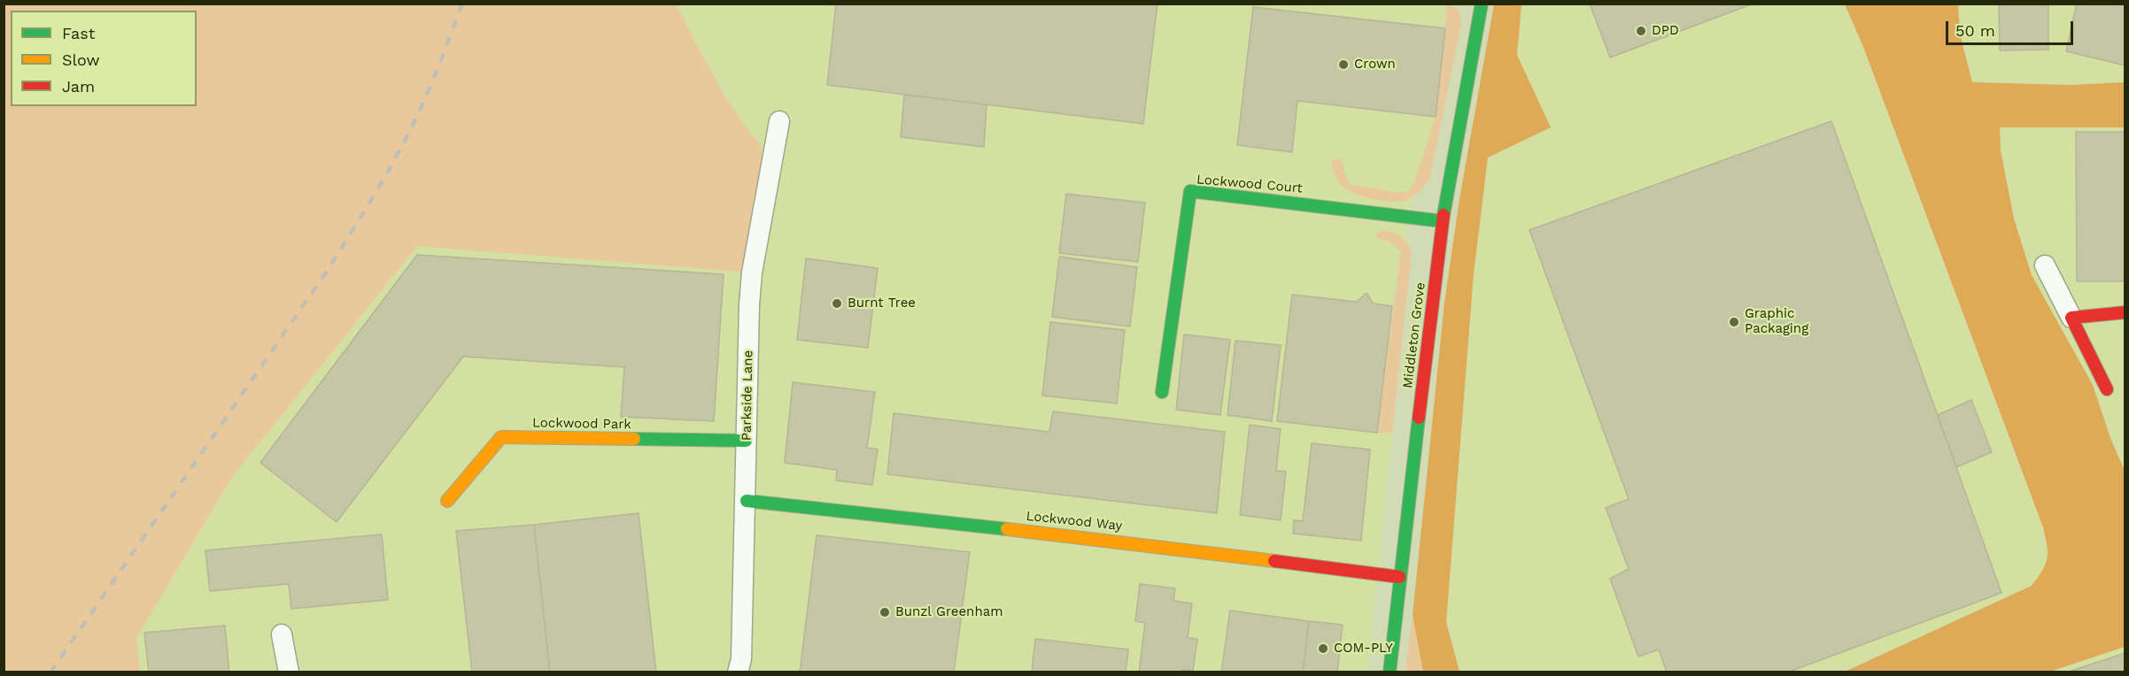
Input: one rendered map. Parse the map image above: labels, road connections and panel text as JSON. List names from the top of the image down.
{
  "streets": {
    "street": [
      "Lockwood Court",
      "Middleton Grove",
      "Parkside Lane",
      "Lockwood Park",
      "Lockwood Way"
    ]
  },
  "crossings": [
    ["Lockwood Court", "Middleton Grove"],
    ["Middleton Grove", "Lockwood Way"],
    ["Parkside Lane", "Lockwood Park"],
    ["Parkside Lane", "Lockwood Way"]
  ],
  "places": [
    "DPD",
    "Crown",
    "Burnt Tree",
    "Graphic Packaging",
    "Bunzl Greenham",
    "COM-PLY"
  ],
  "legend": ["Fast", "Slow", "Jam"],
  "scale_bar": "50 m"
}
